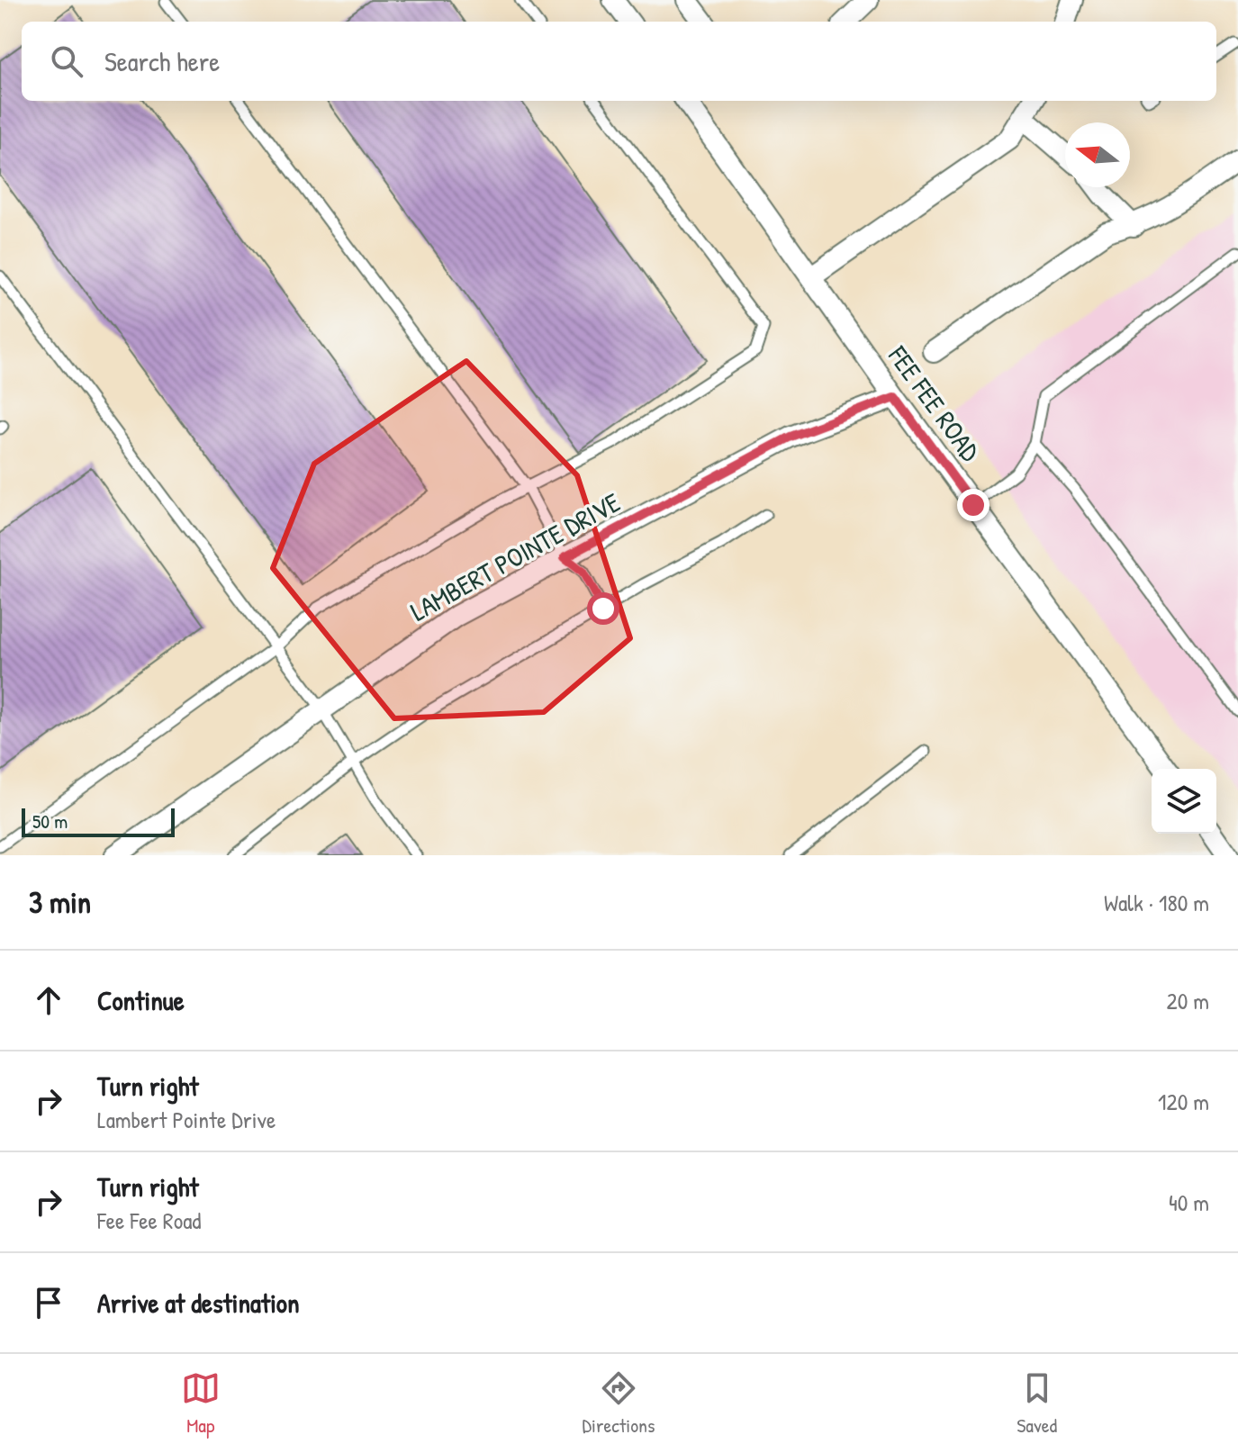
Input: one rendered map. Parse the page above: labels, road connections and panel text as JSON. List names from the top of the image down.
{
  "streets": {
    "street": ["FEE FEE ROAD", "LAMBERT POINTE DRIVE"]
  },
  "crossings": [
    ["FEE FEE ROAD", "LAMBERT POINTE DRIVE"]
  ],
  "scale_bar": "50 m",
  "north": "left",
  "page": {
    "search": "Search here",
    "scale": "50 m",
    "heading": ["3 min", "Walk · 180 m"],
    "list": [
      ["Continue", "20 m"],
      ["Turn right", "Lambert Pointe Drive", "120 m"],
      ["Turn right", "Fee Fee Road", "40 m"],
      "Arrive at destination"
    ],
    "nav": ["Map", "Directions", "Saved"]
  }
}
